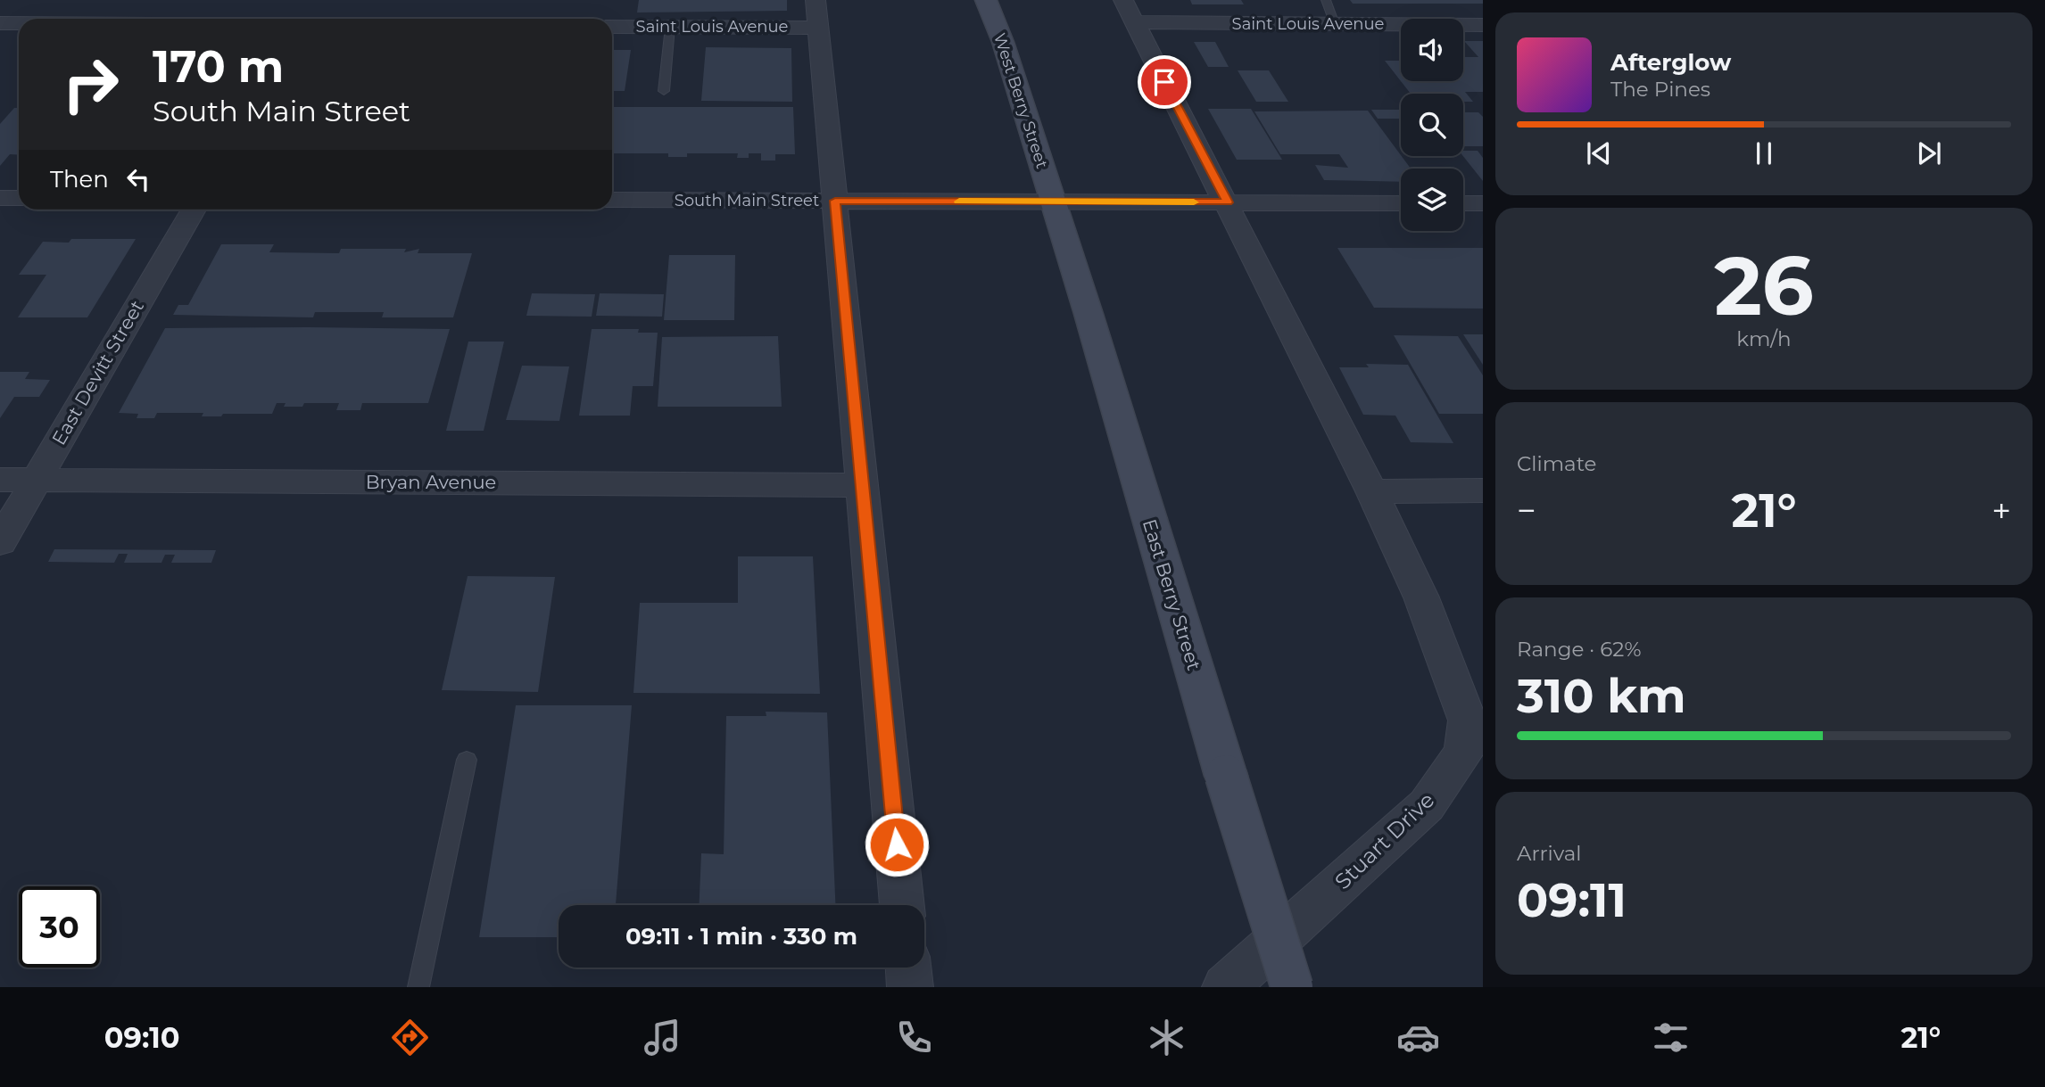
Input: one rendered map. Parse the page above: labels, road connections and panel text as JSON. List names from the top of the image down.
{
  "streets": {
    "main road": ["West Berry Street", "East Berry Street"],
    "street": [
      "Saint Louis Avenue",
      "South Main Street",
      "East Devitt Street",
      "Bryan Avenue",
      "Stuart Drive"
    ]
  },
  "crossings": [
    ["West Berry Street", "South Main Street"],
    ["West Berry Street", "East Berry Street"],
    ["South Main Street", "East Berry Street"],
    ["East Devitt Street", "Bryan Avenue"]
  ],
  "page": {
    "turn": ["170 m", "South Main Street"],
    "song": ["Afterglow", "The Pines"],
    "then": "Then",
    "tile": [
      ["26", "km/h"],
      "Climate",
      ["Range · 62%", "310 km"],
      ["Arrival", "09:11"]
    ],
    "heat": ["−", "21°", "+"],
    "limit": "30",
    "trip": "09:11 · 1 min · 330 m",
    "tabs": ["09:10", "21°"]
  }
}
